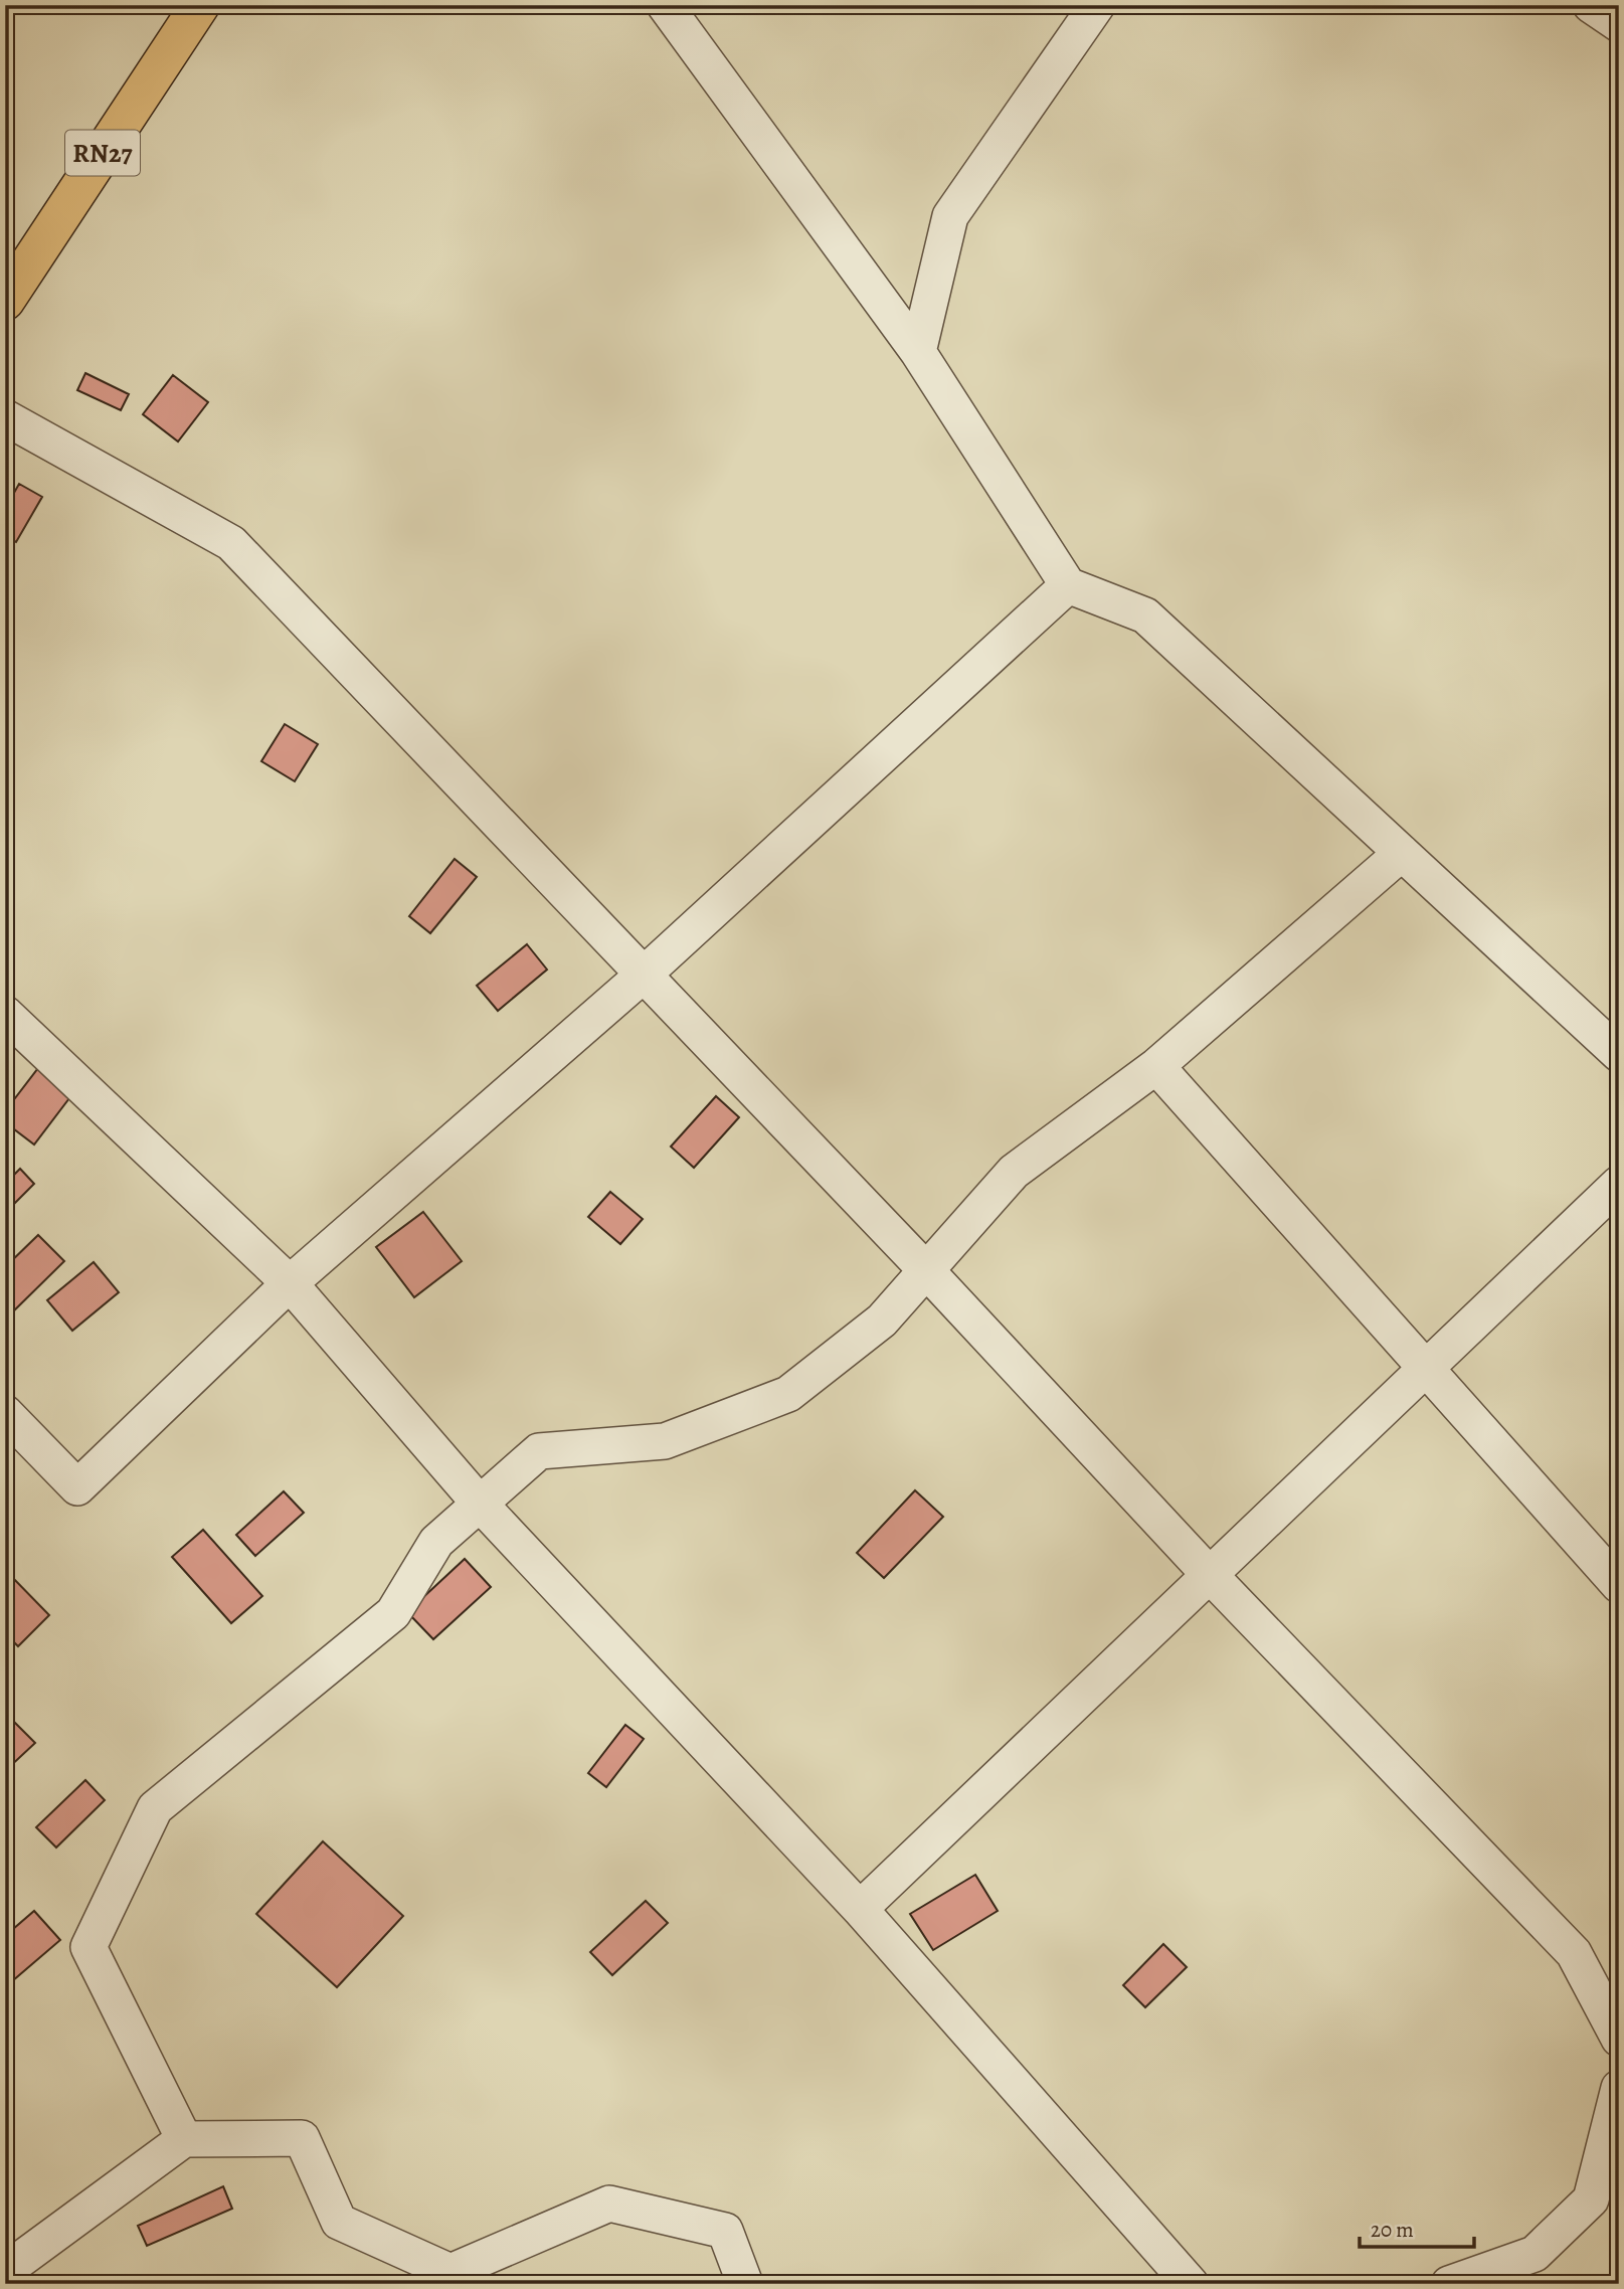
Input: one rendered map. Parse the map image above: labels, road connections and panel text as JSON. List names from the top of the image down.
{
  "streets": {
    "main road": ["RN27"]
  },
  "scale_bar": "20 m"
}
